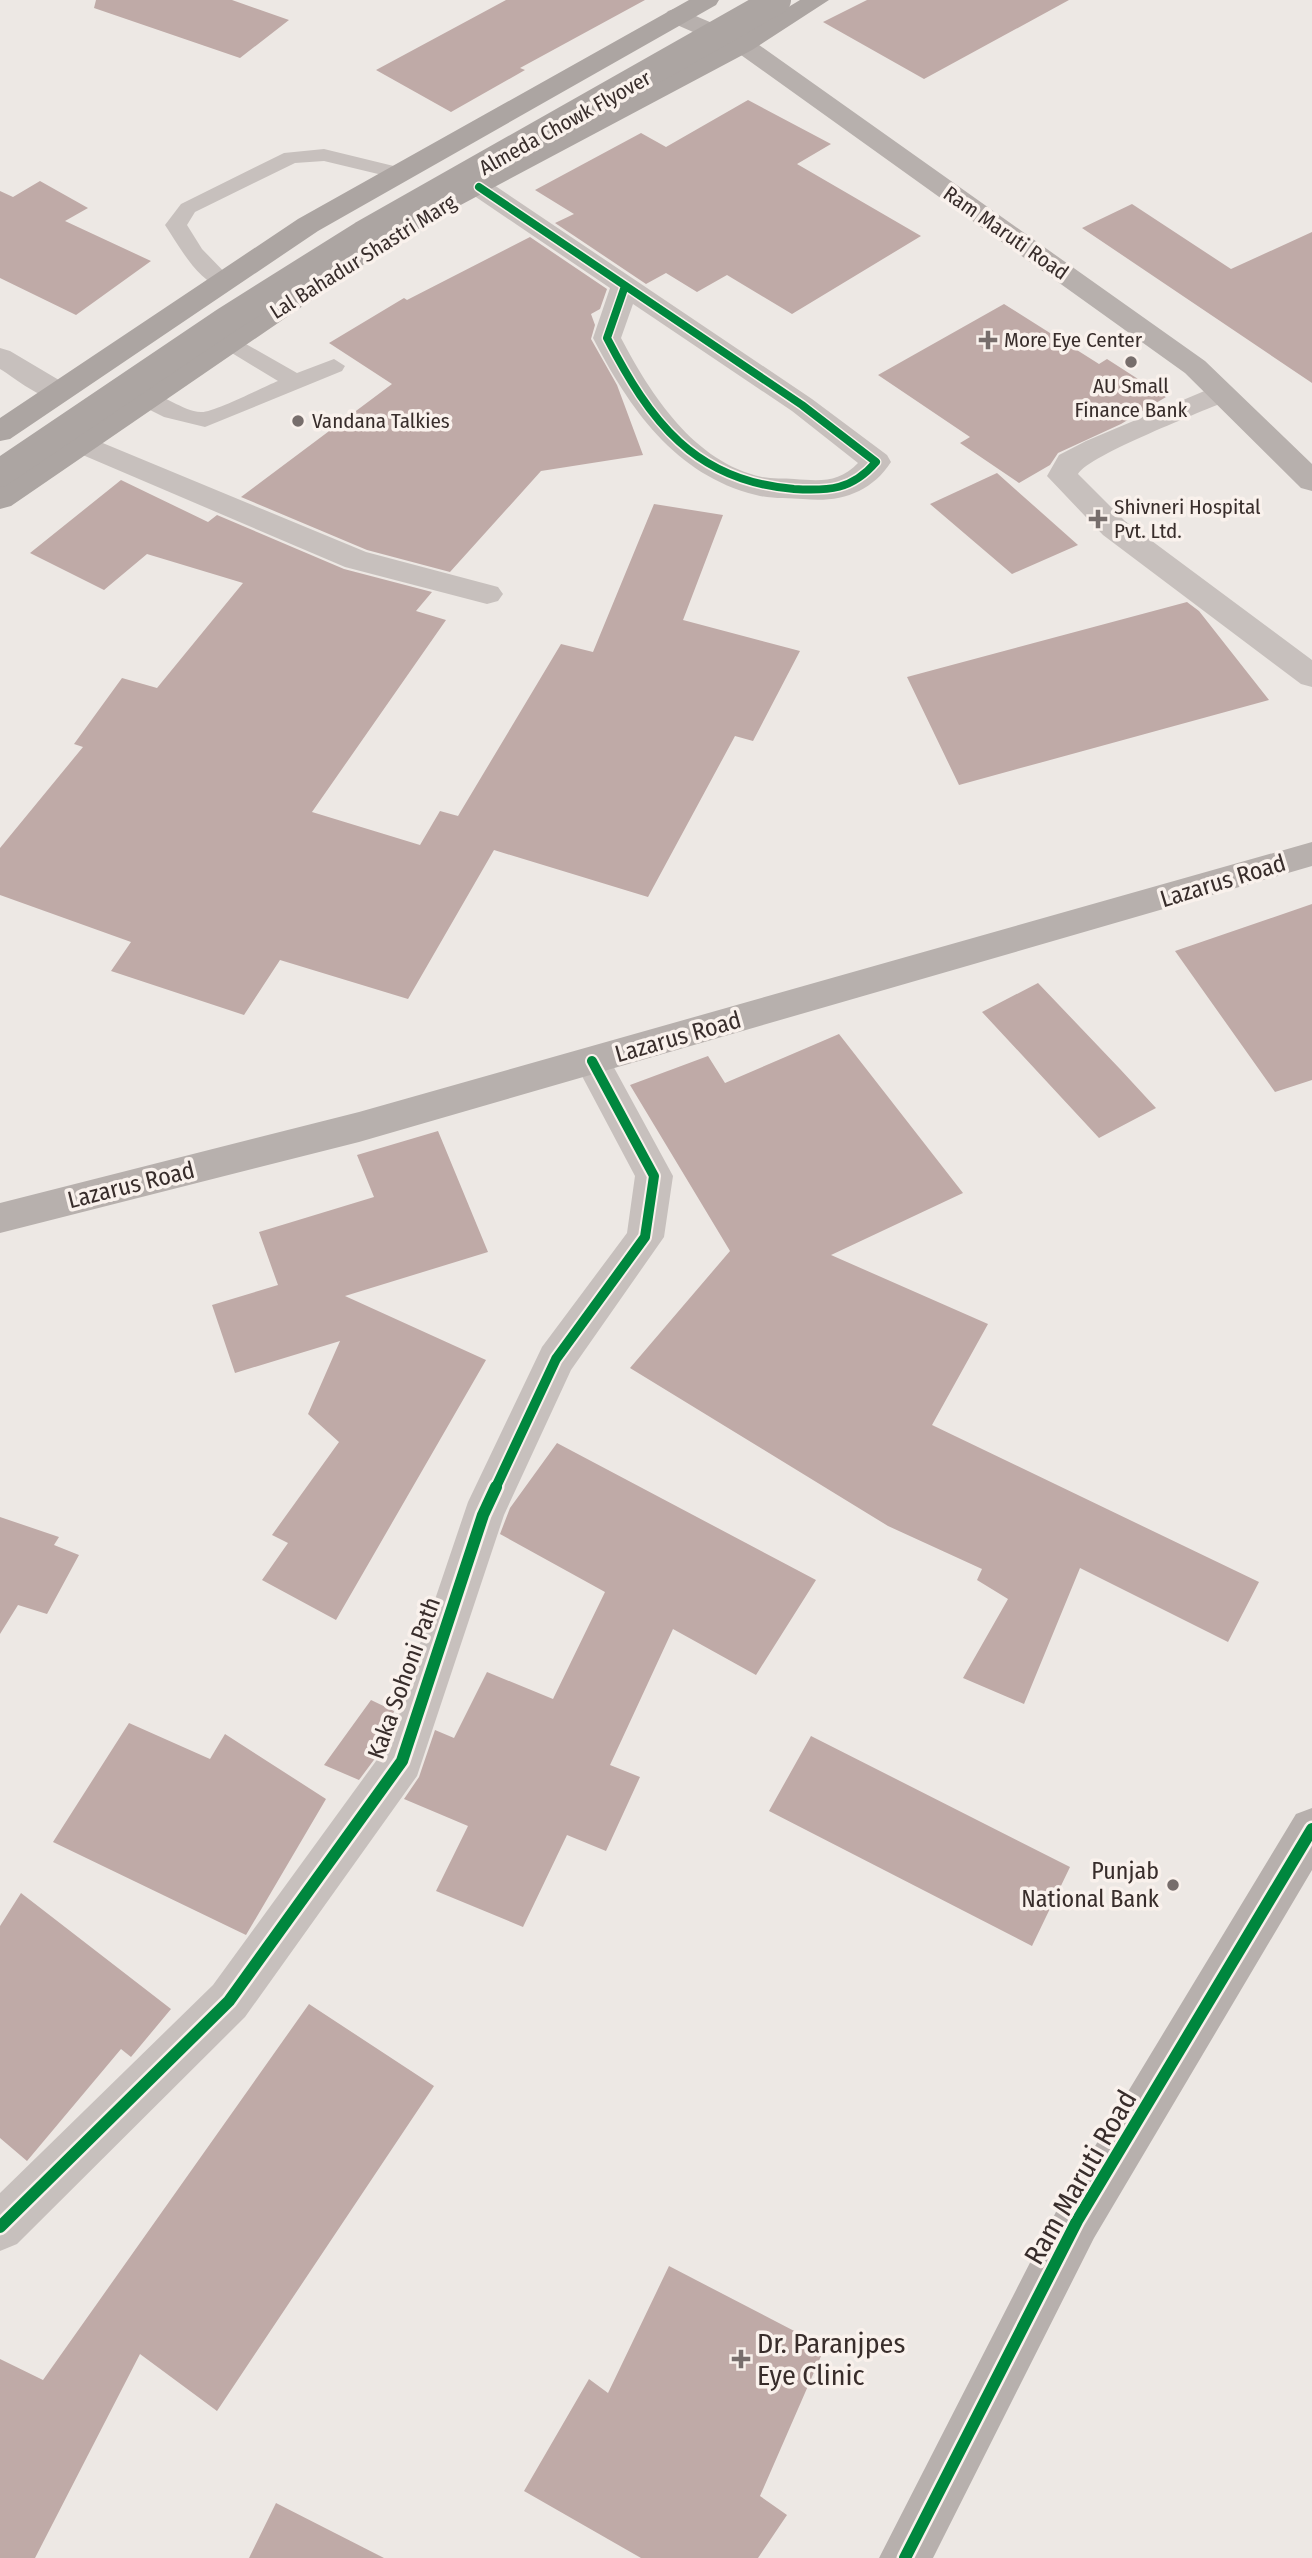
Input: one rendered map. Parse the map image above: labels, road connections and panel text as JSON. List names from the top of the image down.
{
  "streets": {
    "main road": ["Almeda Chowk Flyover", "Lal Bahadur Shastri Marg"],
    "street": ["Ram Maruti Road", "Lazarus Road", "Kaka Sohoni Path"]
  },
  "crossings": [
    ["Ram Maruti Road", "Lal Bahadur Shastri Marg"],
    ["Lazarus Road", "Kaka Sohoni Path"]
  ],
  "places": {
    "health": ["More Eye Center", "Shivneri Hospital Pvt. Ltd.", "Dr. Paranjpes Eye Clinic"],
    "other": ["AU Small Finance Bank", "Vandana Talkies", "Punjab National Bank"]
  }
}
